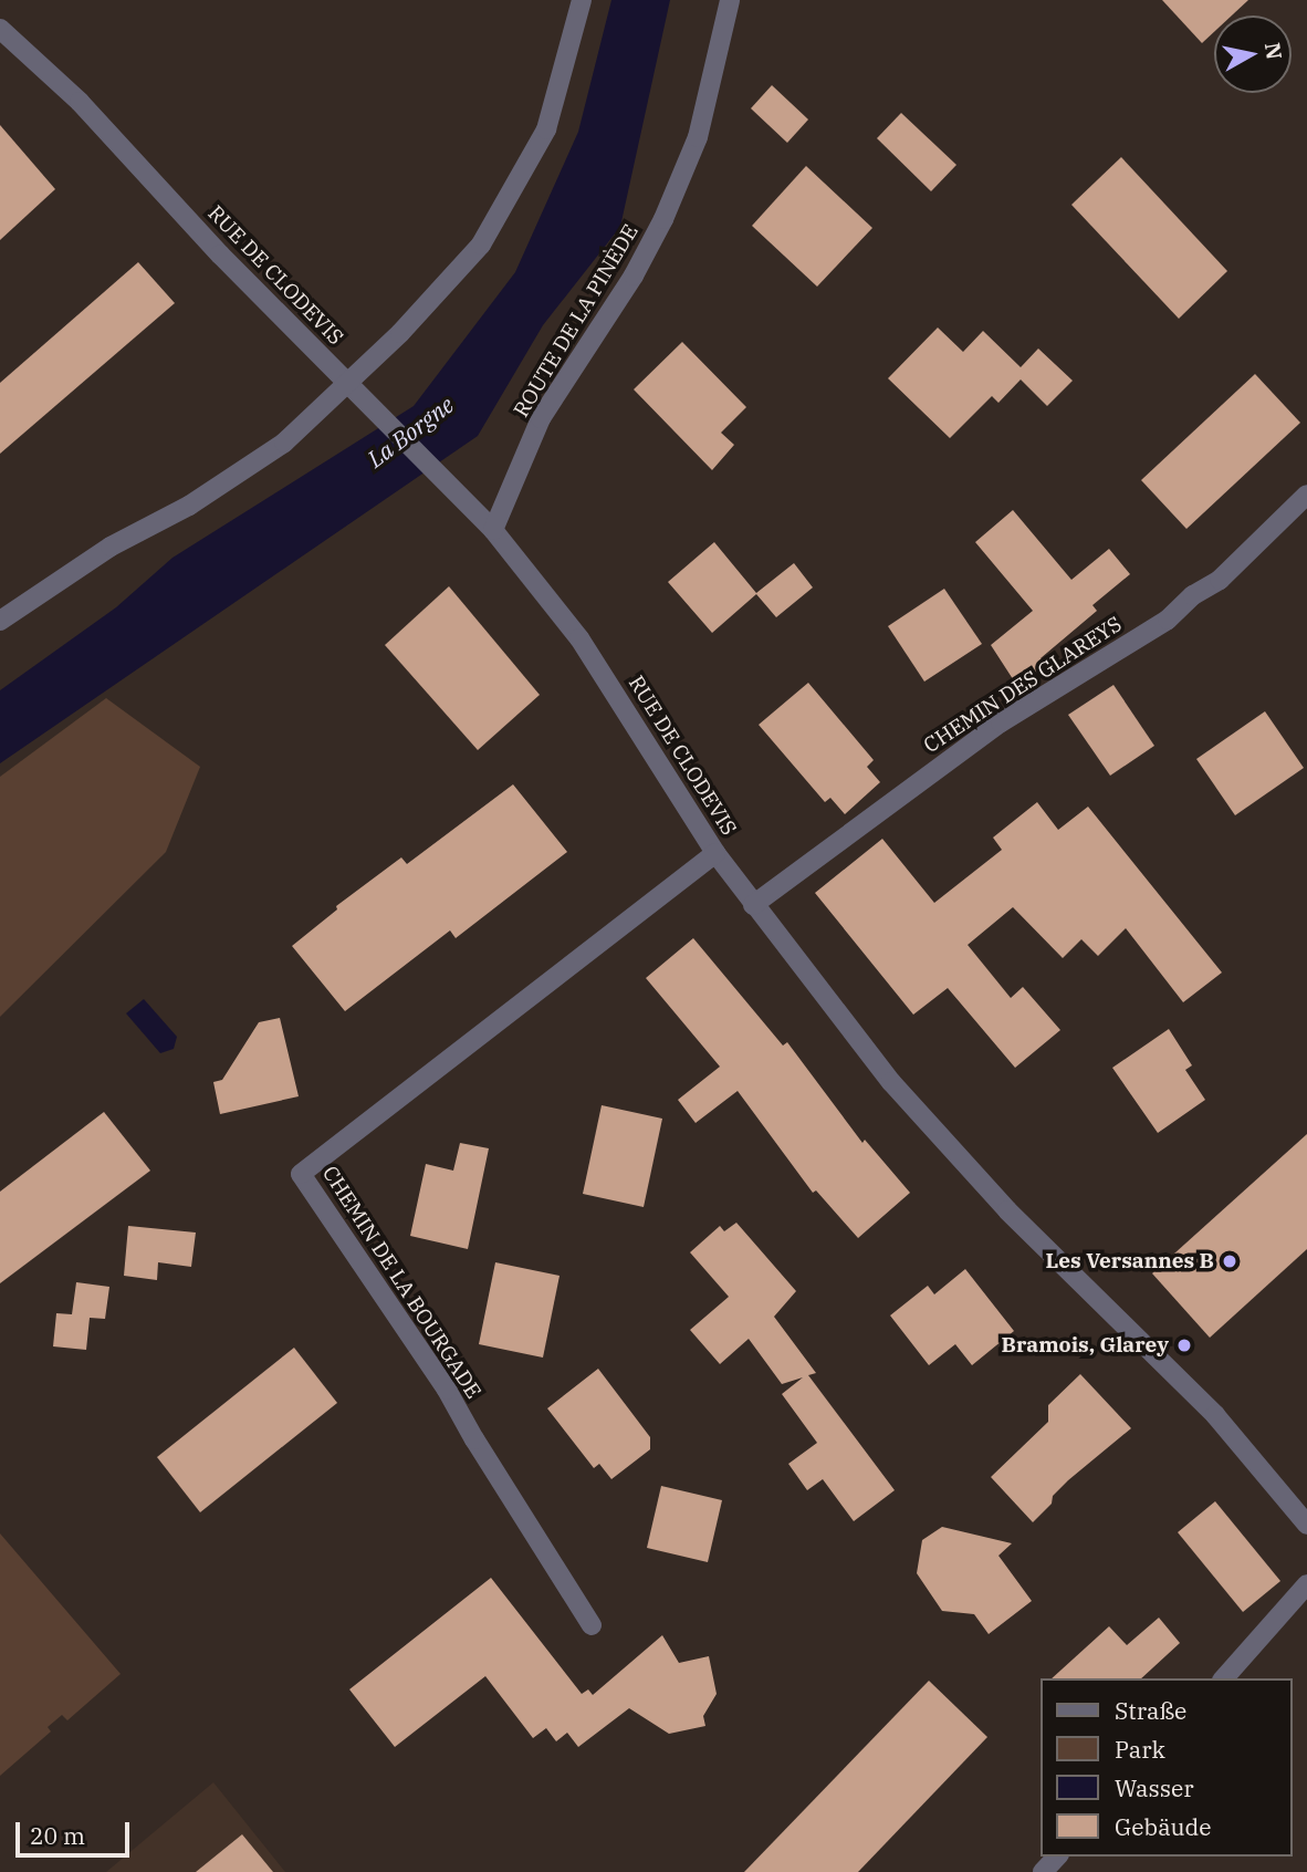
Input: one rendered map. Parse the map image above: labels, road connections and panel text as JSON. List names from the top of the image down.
{
  "streets": {
    "street": [
      "RUE DE CLODEVIS",
      "ROUTE DE LA PINÈDE",
      "CHEMIN DES GLAREYS",
      "CHEMIN DE LA BOURGADE"
    ]
  },
  "crossings": [
    ["RUE DE CLODEVIS", "ROUTE DE LA PINÈDE"],
    ["RUE DE CLODEVIS", "CHEMIN DES GLAREYS"],
    ["RUE DE CLODEVIS", "CHEMIN DE LA BOURGADE"]
  ],
  "water": ["La Borgne"],
  "places": ["Les Versannes B", "Bramois, Glarey"],
  "legend": [
    "Straße",
    "Park",
    "Wasser",
    "Gebäude"
  ],
  "scale_bar": "20 m",
  "north": "right"
}
